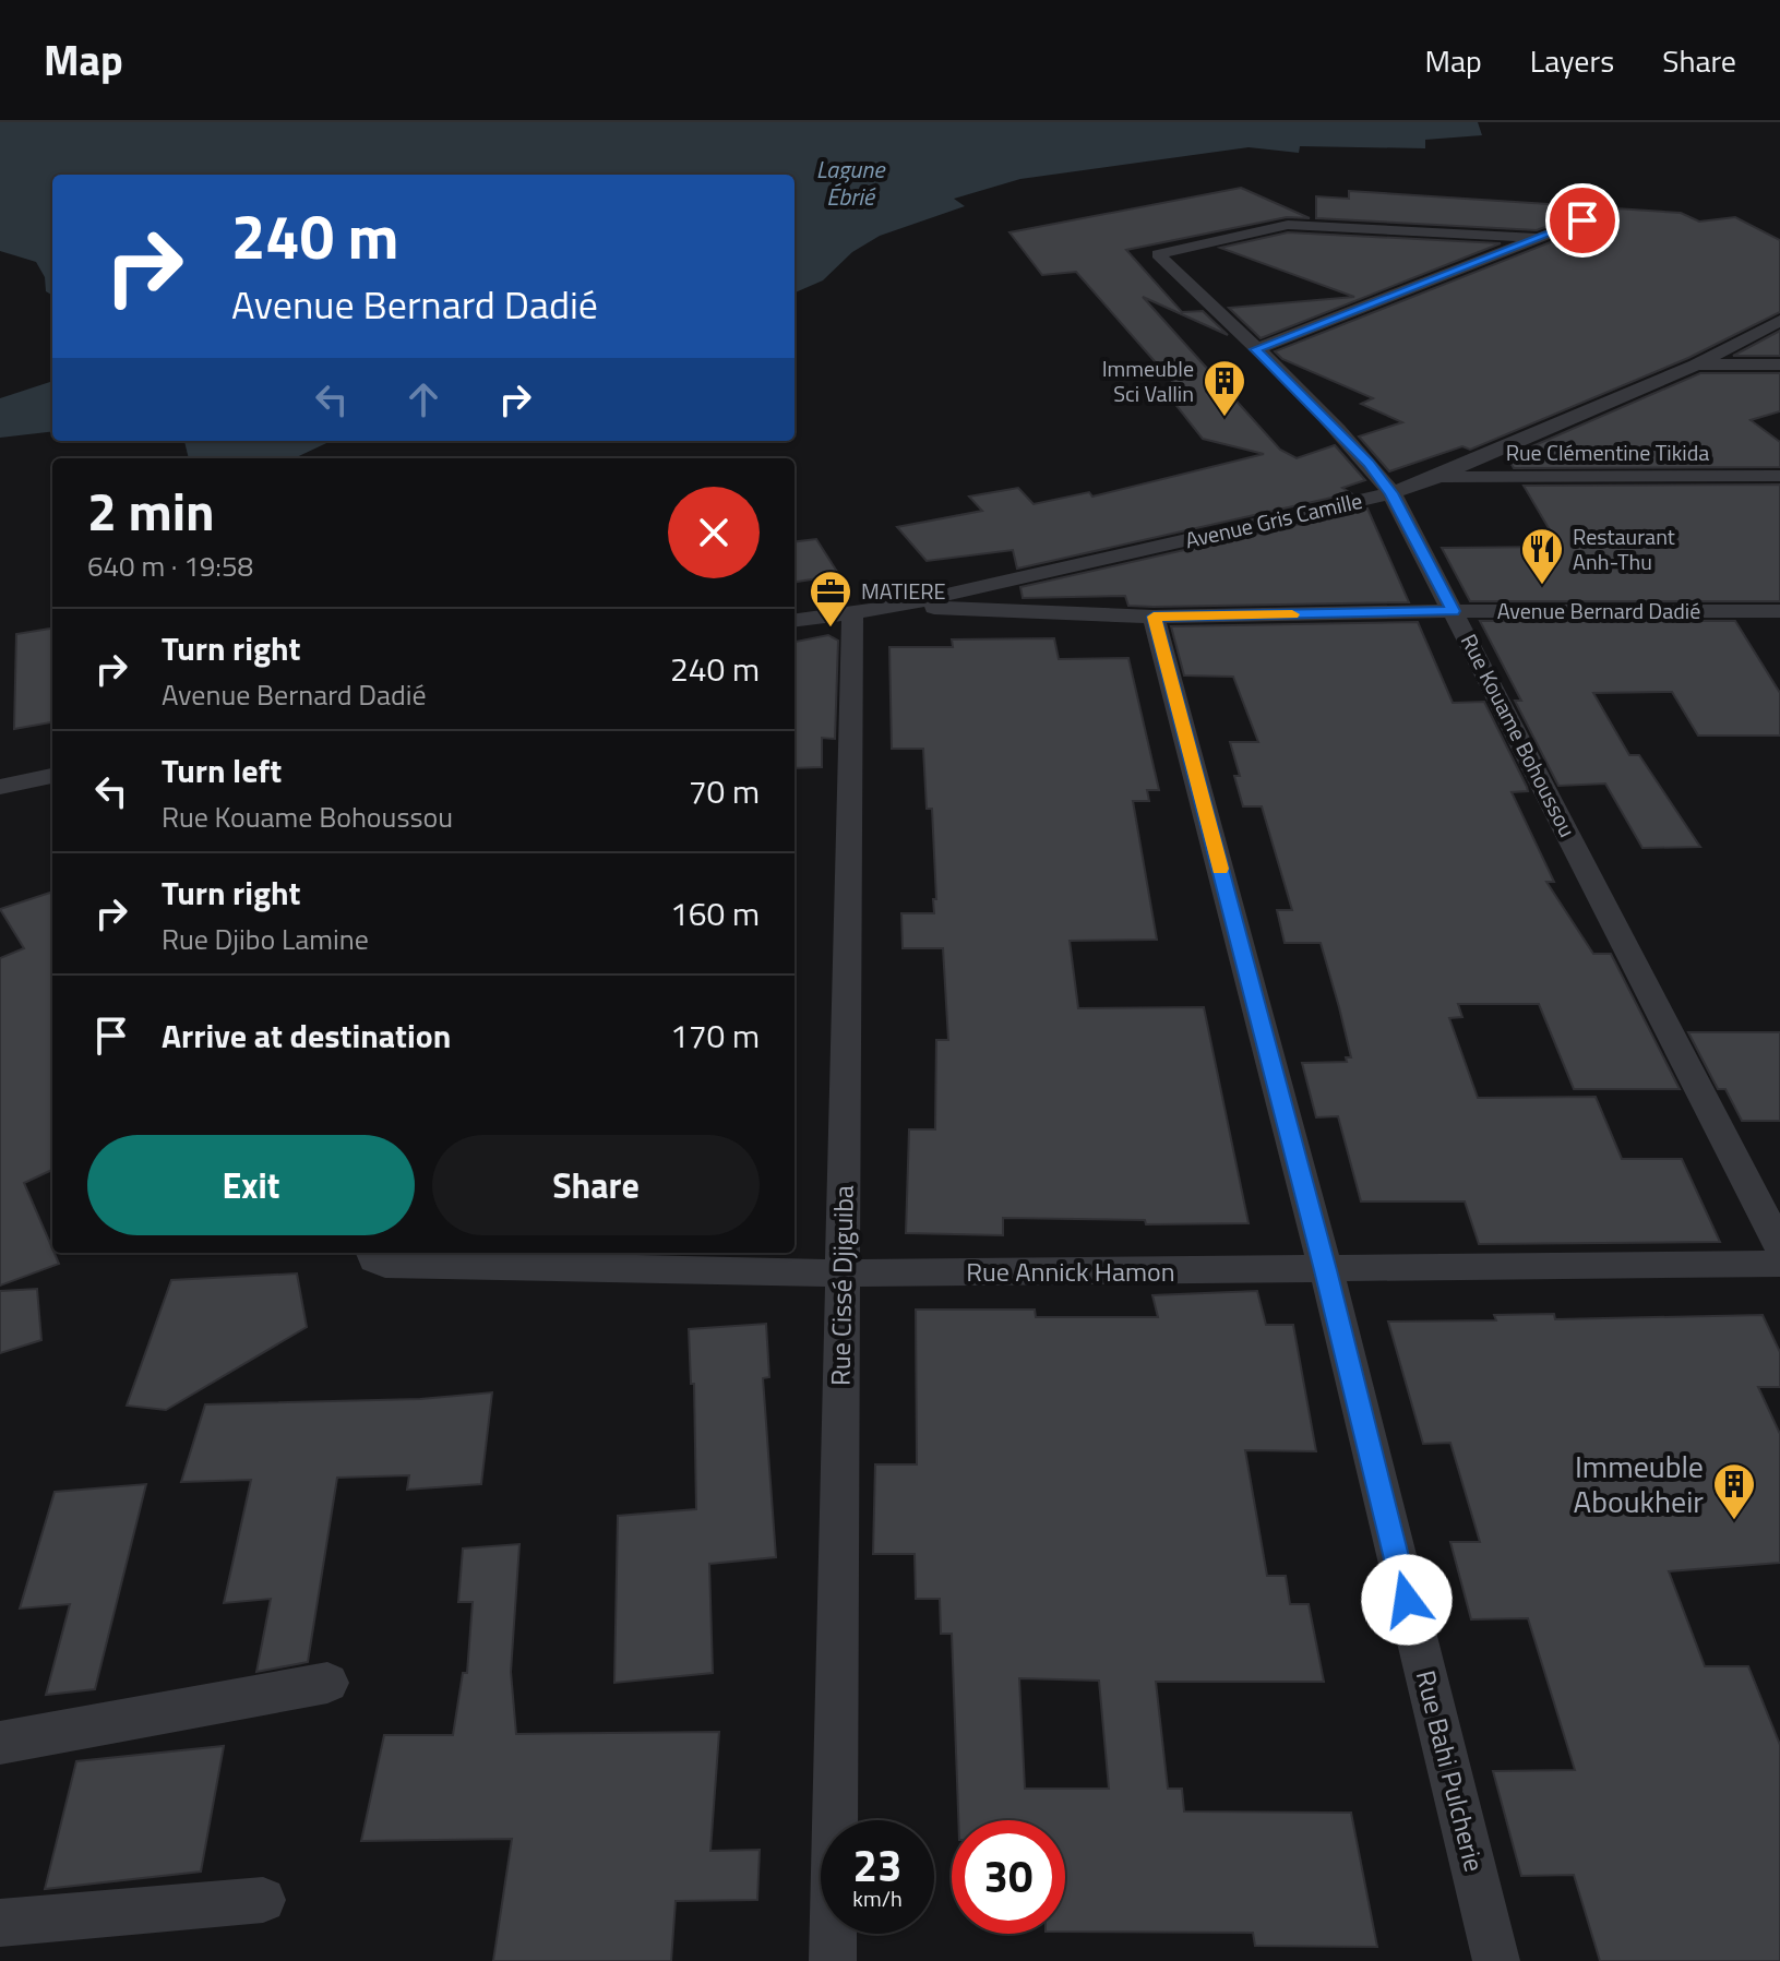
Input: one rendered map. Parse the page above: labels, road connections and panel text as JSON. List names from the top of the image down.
{
  "streets": {
    "street": [
      "Rue Clémentine Tikida",
      "Avenue Gris Camille",
      "Avenue Bernard Dadié",
      "Rue Kouame Bohoussou",
      "Rue Annick Hamon",
      "Rue Cissé Djiguiba",
      "Rue Bahi Pulcherie"
    ]
  },
  "crossings": [
    ["Rue Clémentine Tikida", "Avenue Gris Camille"],
    ["Avenue Gris Camille", "Avenue Bernard Dadié"],
    ["Avenue Gris Camille", "Rue Kouame Bohoussou"],
    ["Avenue Gris Camille", "Rue Cissé Djiguiba"],
    ["Avenue Bernard Dadié", "Rue Kouame Bohoussou"],
    ["Avenue Bernard Dadié", "Rue Bahi Pulcherie"],
    ["Rue Annick Hamon", "Rue Cissé Djiguiba"],
    ["Rue Annick Hamon", "Rue Bahi Pulcherie"]
  ],
  "water": ["Lagune Ébrié"],
  "places": {
    "building": ["Immeuble Sci Vallin", "Immeuble Aboukheir"],
    "restaurant": ["Restaurant Anh-Thu"],
    "office": ["MATIERE"]
  },
  "page": {
    "header": "Map",
    "nav": ["Map", "Layers", "Share"],
    "turn": ["240 m", "Avenue Bernard Dadié"],
    "heading": ["2 min", "640 m · 19:58"],
    "list": [
      {
        "name": "Turn right",
        "note": "Avenue Bernard Dadié",
        "value": "240 m"
      },
      {
        "name": "Turn left",
        "note": "Rue Kouame Bohoussou",
        "value": "70 m"
      },
      {
        "name": "Turn right",
        "note": "Rue Djibo Lamine",
        "value": "160 m"
      },
      {
        "name": "Arrive at destination",
        "value": "170 m"
      }
    ],
    "buttons": ["Exit", "Share"],
    "speed": "23 km/h",
    "limit": "30"
  }
}
